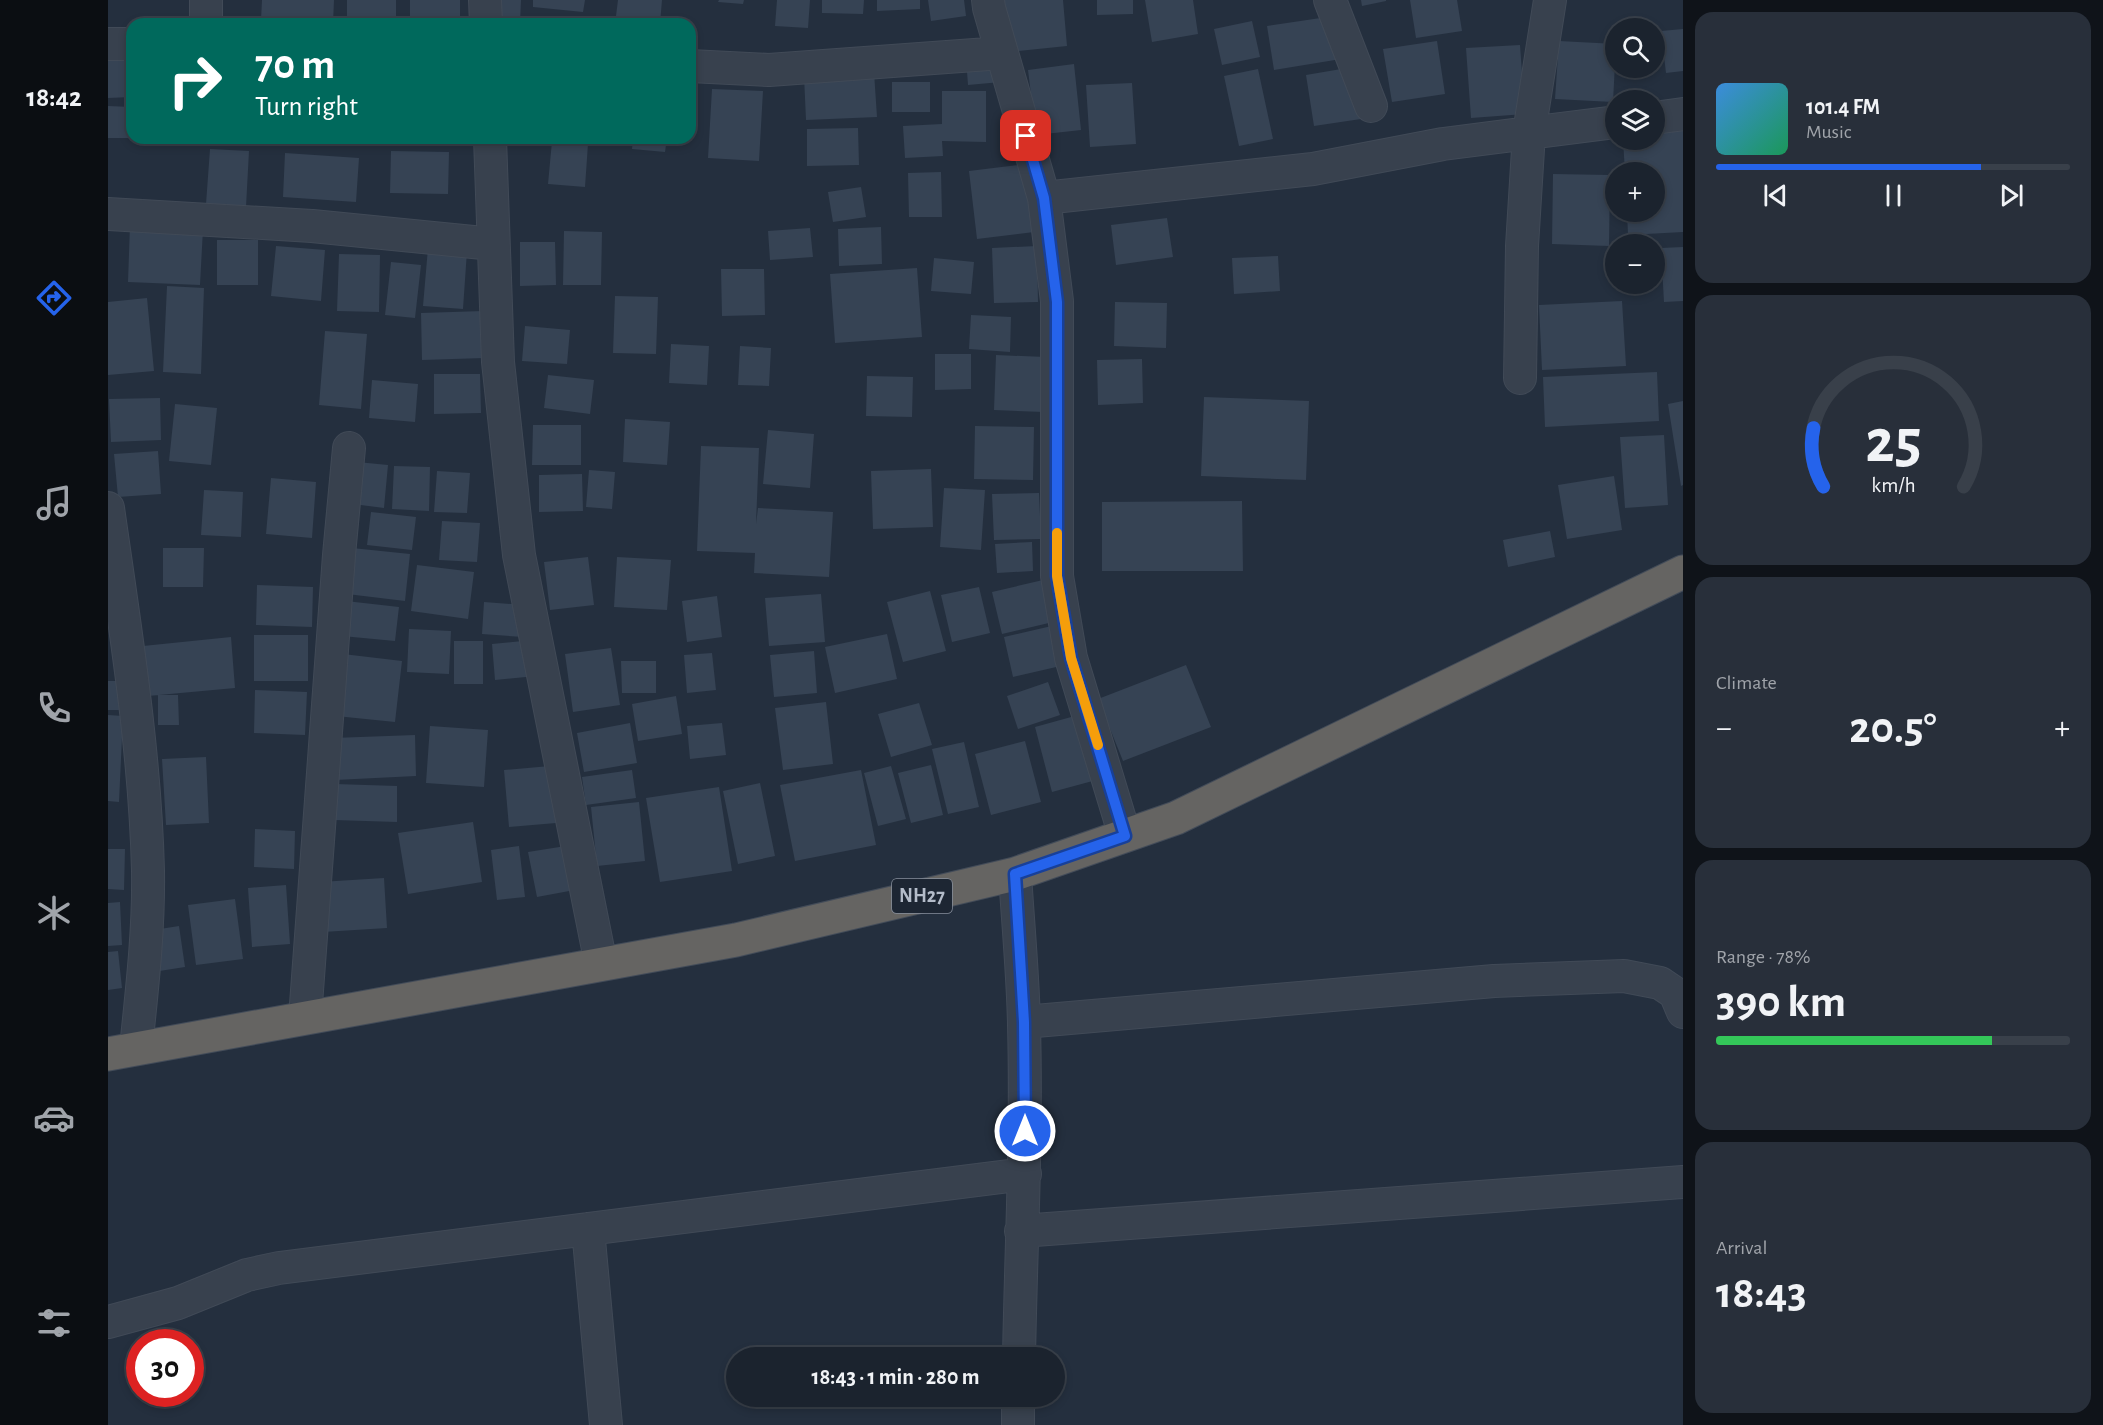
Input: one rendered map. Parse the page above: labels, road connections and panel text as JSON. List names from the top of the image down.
{
  "streets": {
    "highway": ["NH27"]
  },
  "page": {
    "tabs": "18:42",
    "map_buttons": ["+", "−"],
    "turn": ["70 m", "Turn right"],
    "song": ["101.4 FM", "Music"],
    "tile": [
      "Climate",
      ["Range · 78%", "390 km"],
      ["Arrival", "18:43"]
    ],
    "heat": ["−", "20.5°", "+"],
    "limit": "30",
    "trip": "18:43 · 1 min · 280 m",
    "gauge": ["25", "km/h"]
  }
}
